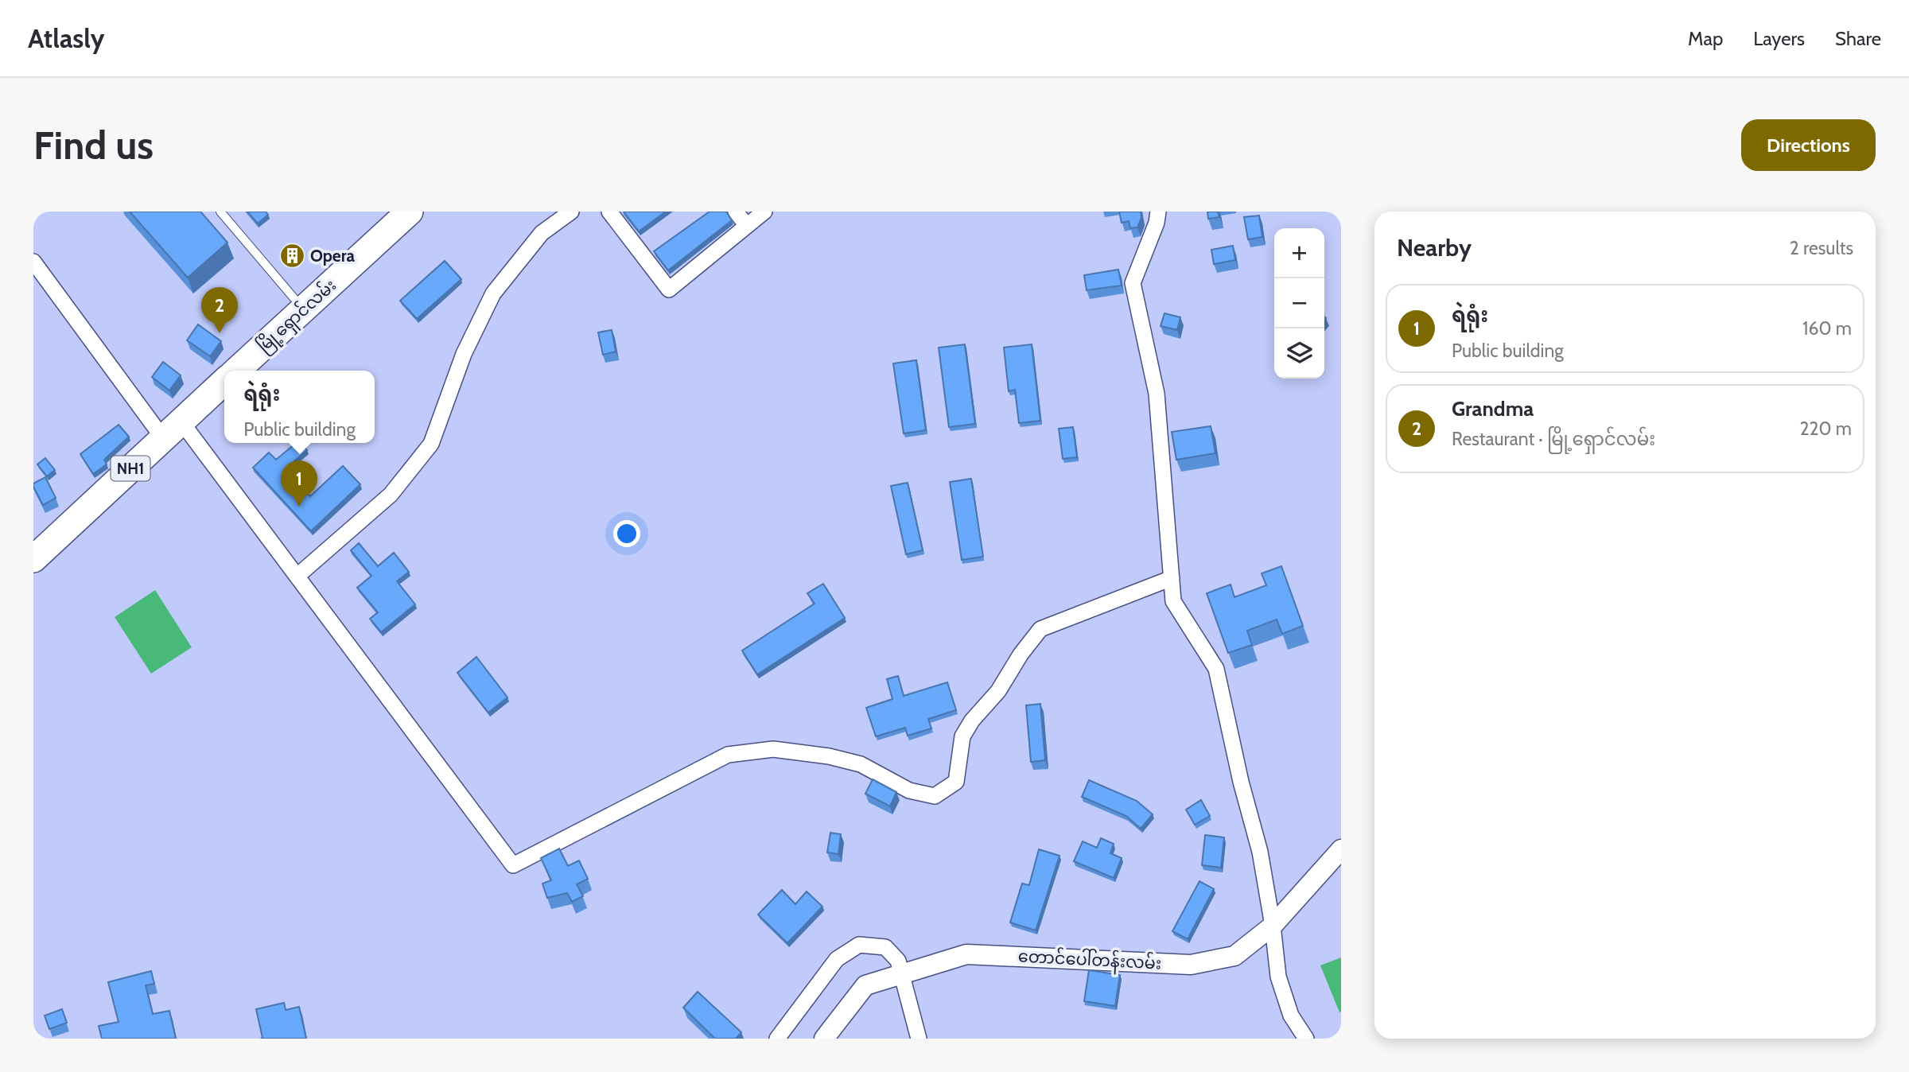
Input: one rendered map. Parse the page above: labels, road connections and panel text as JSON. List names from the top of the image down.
{
  "streets": {
    "highway": ["မြို့ရှောင်လမ်း", "NH1"],
    "street": ["တောင်ပေါ်တန်းလမ်း"]
  },
  "places": {
    "building": ["Opera"]
  },
  "page": {
    "header": "Atlasly",
    "nav": ["Map", "Layers", "Share"],
    "buttons": "Directions",
    "title": "Find us",
    "heading": ["Nearby", "2 results"],
    "map_buttons": ["+", "−"],
    "list": [
      {
        "mark": "1",
        "name": "ရဲရုံး",
        "note": "Public building",
        "value": "160 m"
      },
      {
        "mark": "2",
        "name": "Grandma",
        "note": "Restaurant · မြို့ရှောင်လမ်း",
        "value": "220 m"
      }
    ],
    "pins": ["2", "1"],
    "popup": ["ရဲရုံး", "Public building"]
  }
}
